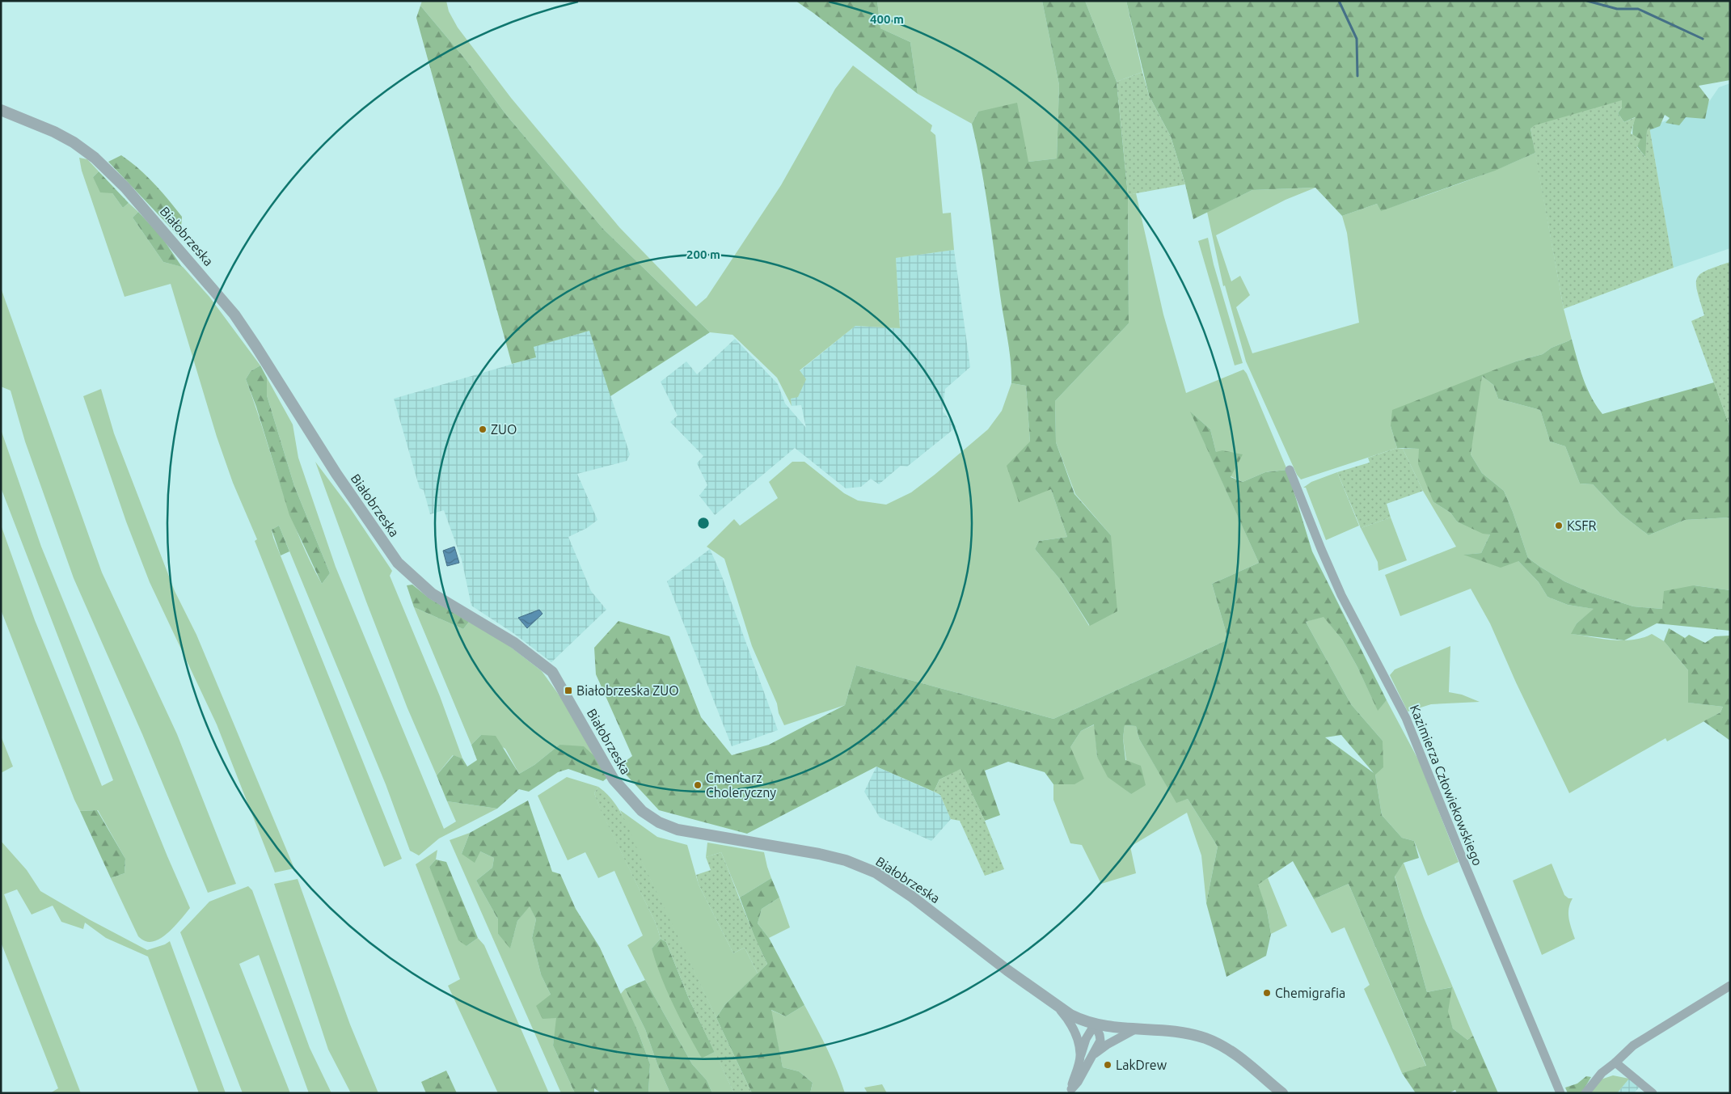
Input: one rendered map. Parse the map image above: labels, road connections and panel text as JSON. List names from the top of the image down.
{
  "streets": {
    "street": ["Białobrzeska", "Kazimierza Człowiekowskiego"]
  },
  "places": {
    "other": [
      "ZUO",
      "KSFR",
      "Cmentarz Choleryczny",
      "Chemigrafia",
      "LakDrew"
    ],
    "transit": ["Białobrzeska ZUO"]
  },
  "rings": ["400 m", "200 m"]
}
